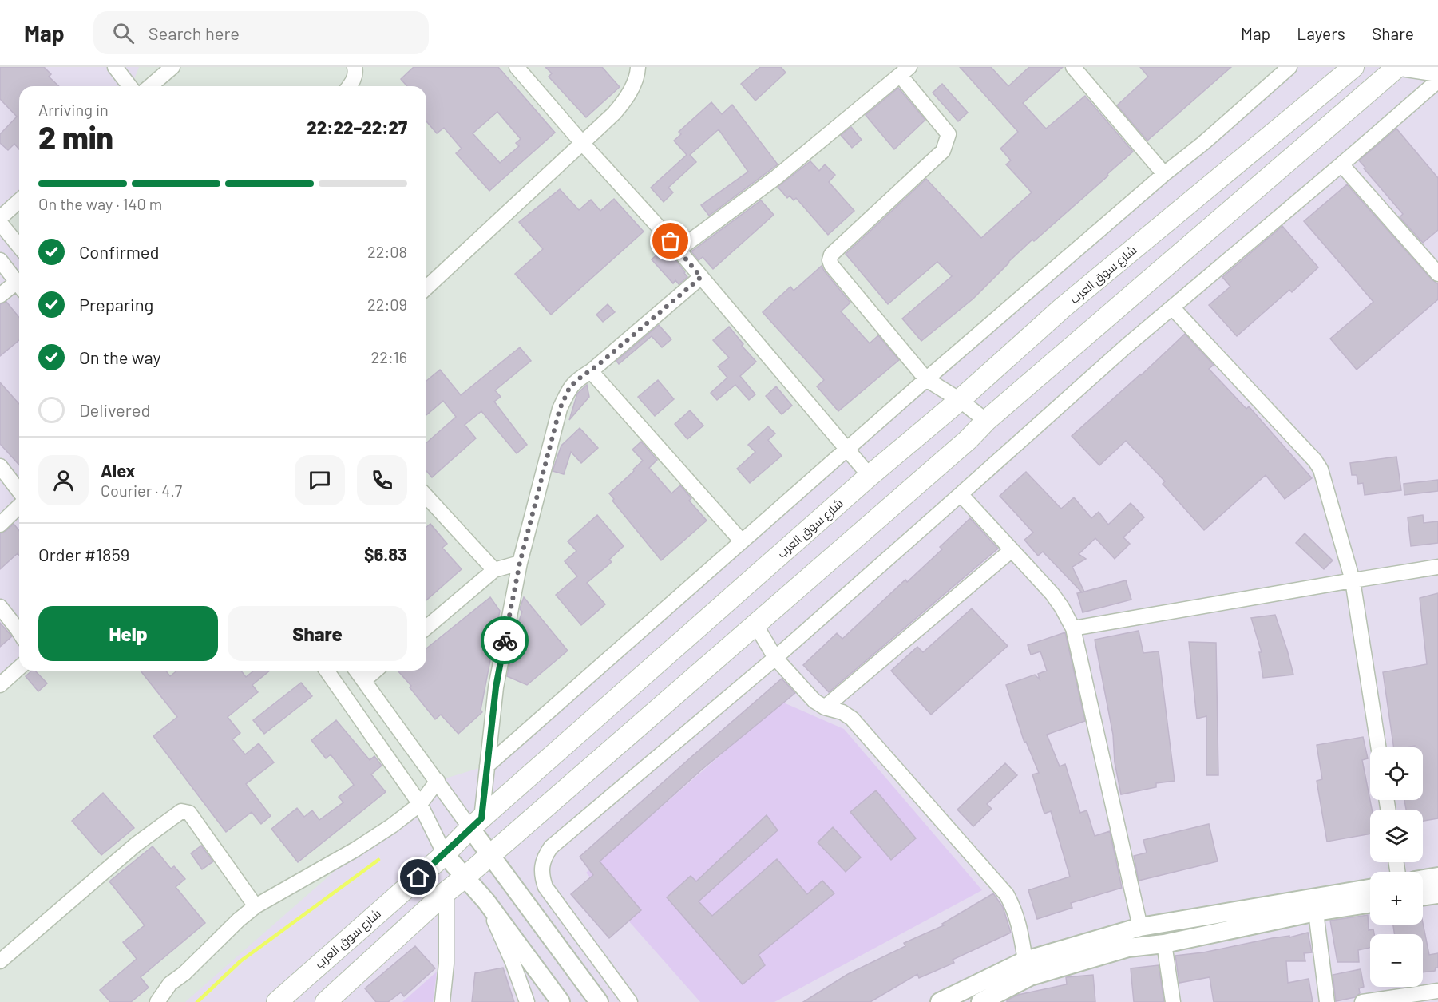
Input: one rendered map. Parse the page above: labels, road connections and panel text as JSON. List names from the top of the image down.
{
  "streets": {
    "main road": ["شارع سوق العرب"]
  },
  "page": {
    "header": "Map",
    "search": "Search here",
    "nav": ["Map", "Layers", "Share"],
    "heading": ["2 min", "Arriving in", "22:22–22:27"],
    "panel": [
      "Alex",
      "Courier · 4.7",
      "Order #1859",
      "$6.83"
    ],
    "bar": "On the way · 140 m",
    "list": [
      ["Confirmed", "22:08"],
      ["Preparing", "22:09"],
      ["On the way", "22:16"],
      "Delivered"
    ],
    "buttons": ["Help", "Share"],
    "map_buttons": ["+", "−"]
  }
}
